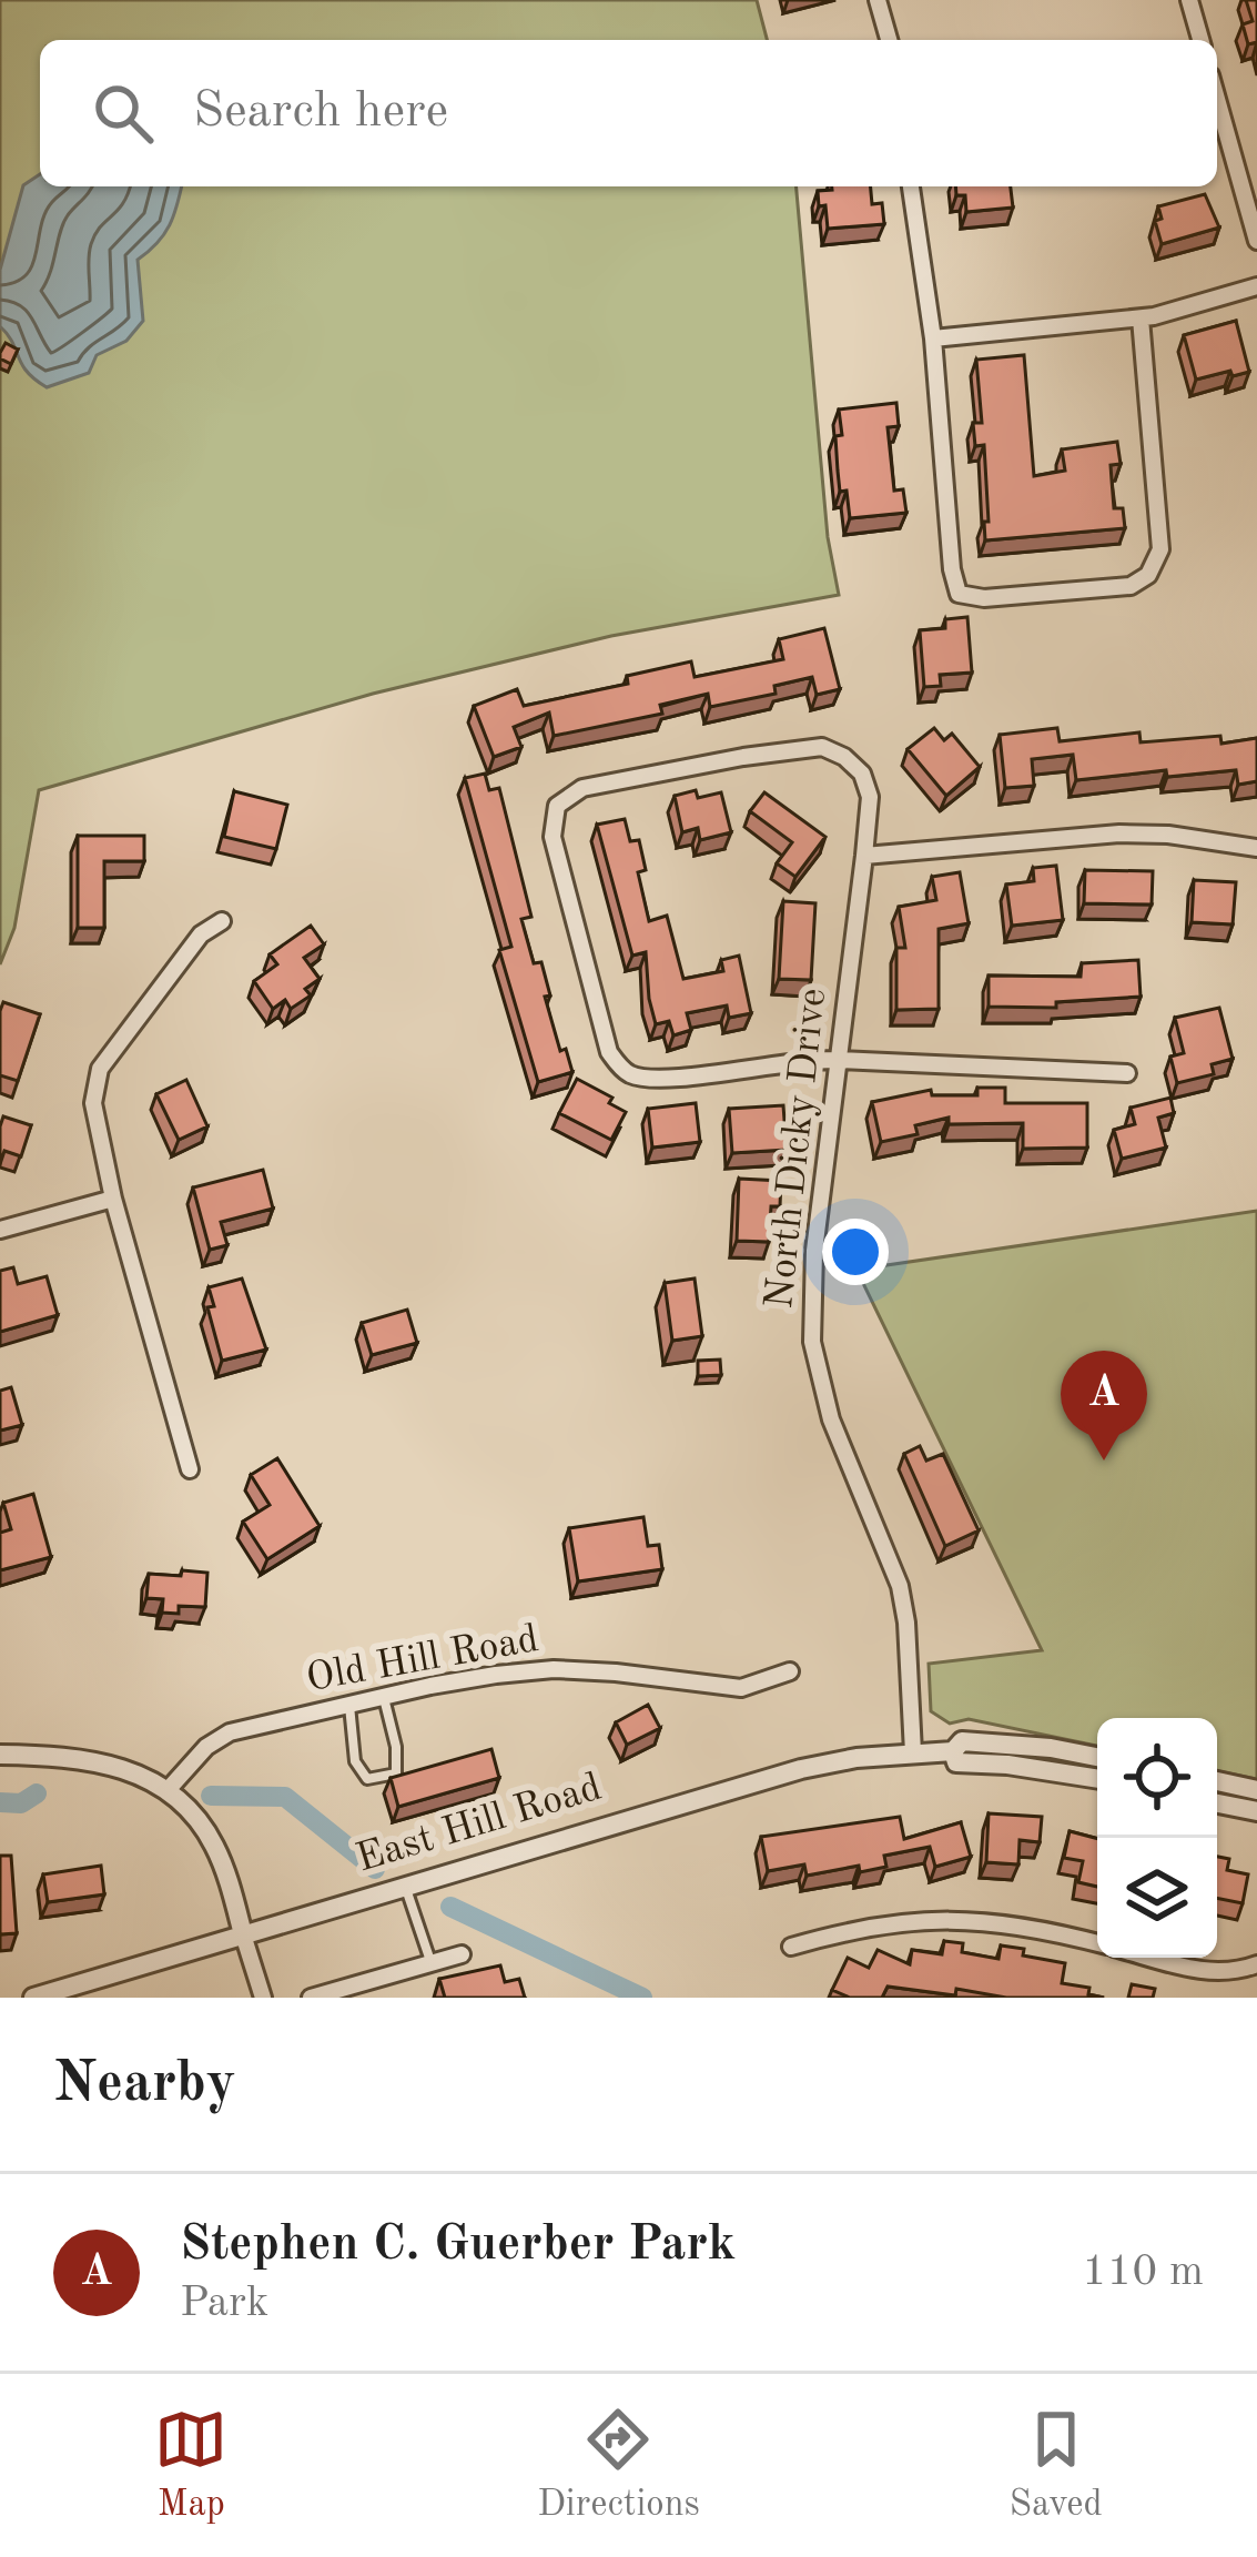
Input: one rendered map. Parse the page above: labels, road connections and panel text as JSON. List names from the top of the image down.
{
  "streets": {
    "street": ["North Dicky Drive", "Old Hill Road", "East Hill Road"]
  },
  "crossings": [
    ["North Dicky Drive", "East Hill Road"]
  ],
  "page": {
    "search": "Search here",
    "pins": "A",
    "heading": "Nearby",
    "list": [
      {
        "mark": "A",
        "name": "Stephen C. Guerber Park",
        "note": "Park",
        "value": "110 m"
      }
    ],
    "nav": ["Map", "Directions", "Saved"]
  }
}
